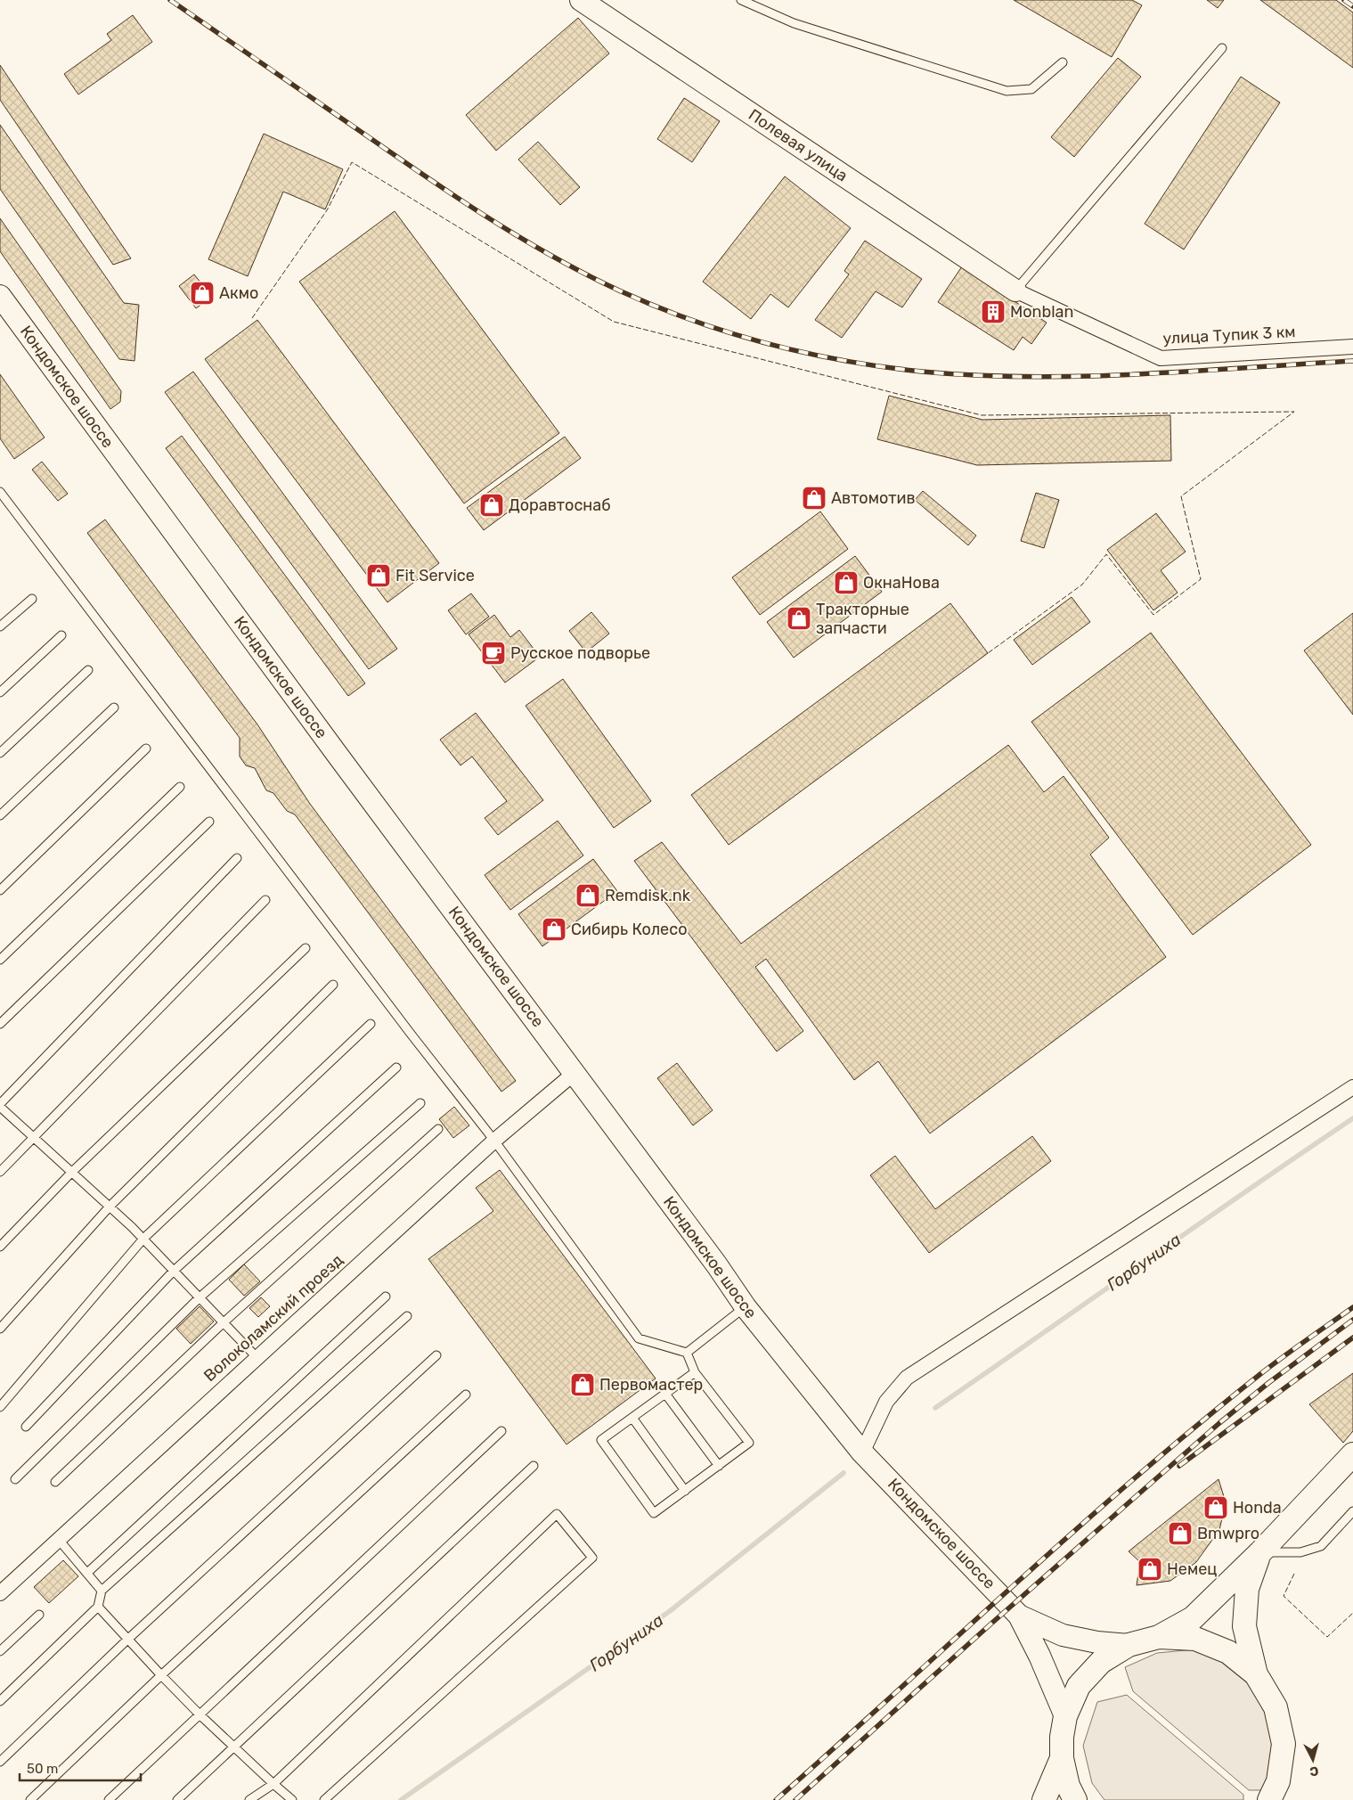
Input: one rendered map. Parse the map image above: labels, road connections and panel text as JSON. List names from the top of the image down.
{
  "streets": {
    "street": [
      "Полевая улица",
      "улица Тупик 3 км",
      "Кондомское шоссе",
      "Волоколамский проезд"
    ]
  },
  "crossings": [
    ["Полевая улица", "улица Тупик 3 км"],
    ["Кондомское шоссе", "Волоколамский проезд"]
  ],
  "water": ["Горбуниха"],
  "places": {
    "shop": [
      "Акмо",
      "Автомотив",
      "Доравтоснаб",
      "Fit Service",
      "ОкнаНова",
      "Тракторные запчасти",
      "Remdisk.nk",
      "Сибирь Колесо",
      "Первомастер",
      "Honda",
      "Bmwpro",
      "Немец"
    ],
    "building": ["Monblan"],
    "cafe": ["Русское подворье"]
  },
  "scale_bar": "50 m",
  "north": "bottom"
}
